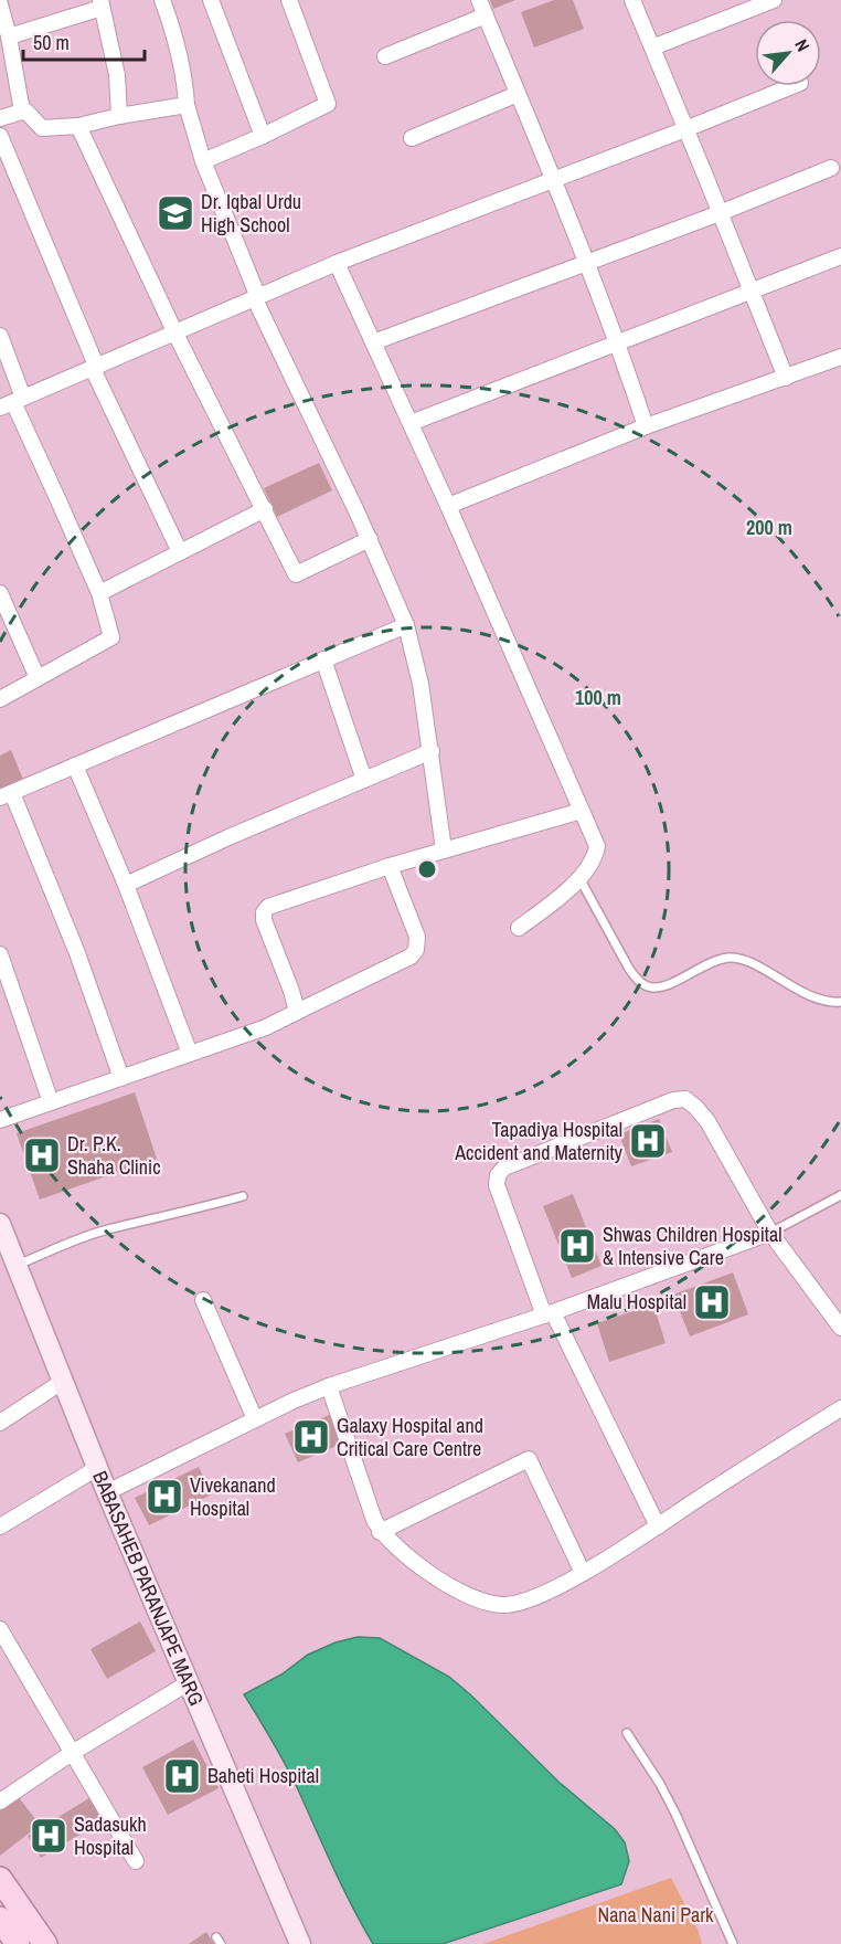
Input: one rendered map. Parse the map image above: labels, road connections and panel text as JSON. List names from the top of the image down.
{
  "streets": {
    "street": ["BABASAHEB PARANJAPE MARG"]
  },
  "parks": ["Nana Nani Park"],
  "places": {
    "school or university": ["Dr. Iqbal Urdu High School"],
    "hospital": [
      "Tapadiya Hospital Accident and Maternity",
      "Dr. P.K. Shaha Clinic",
      "Shwas Children Hospital & Intensive Care",
      "Malu Hospital",
      "Galaxy Hospital and Critical Care Centre",
      "Vivekanand Hospital",
      "Baheti Hospital",
      "Sadasukh Hospital"
    ]
  },
  "scale_bar": "50 m",
  "north": "top right",
  "rings": ["200 m", "100 m"]
}
